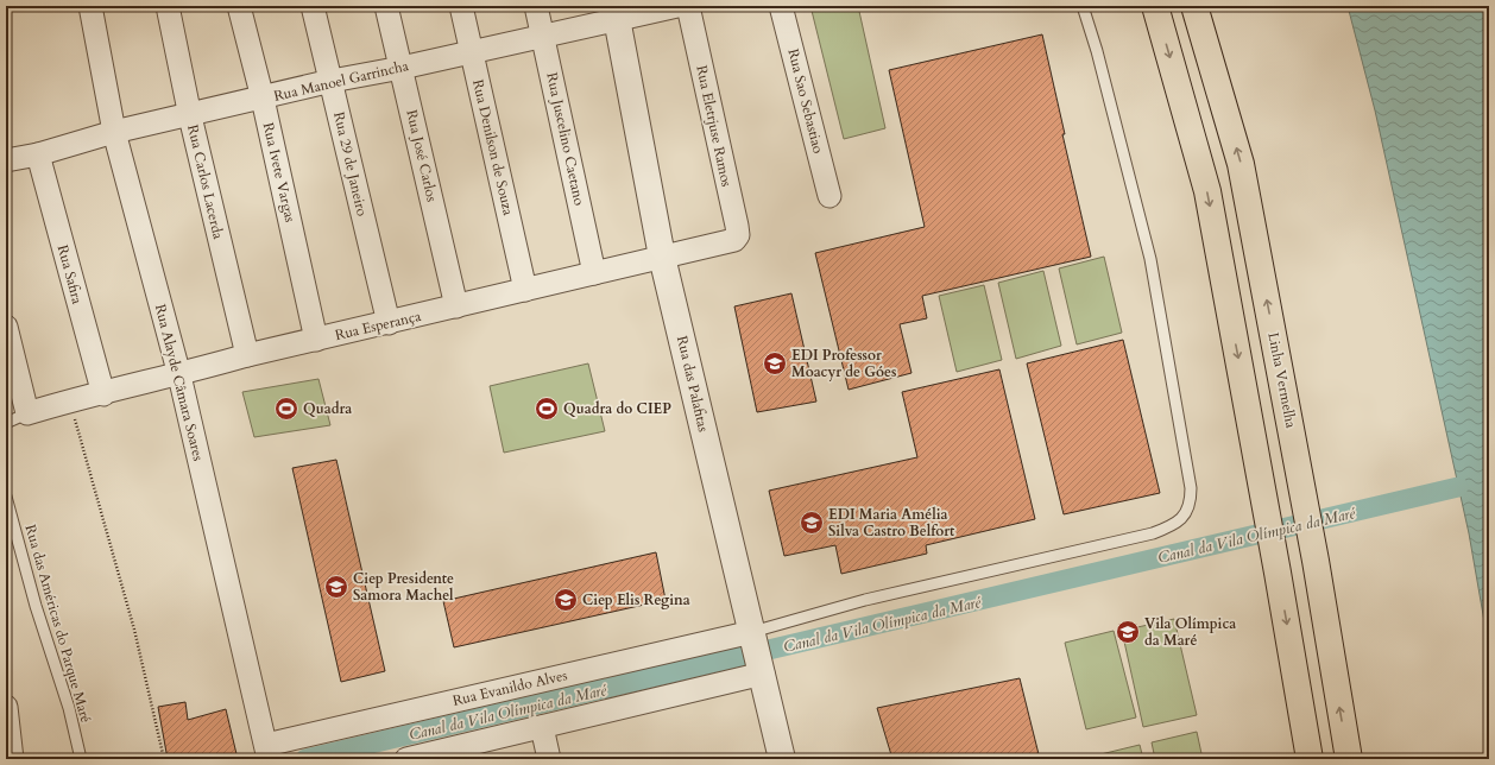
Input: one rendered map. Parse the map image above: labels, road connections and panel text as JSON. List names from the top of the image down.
{
  "streets": {
    "highway": ["Linha Vermelha"],
    "street": [
      "Rua Manoel Garrincha",
      "Rua Sao Sebastiao",
      "Rua Eletrjuse Ramos",
      "Rua Juscelino Caetano",
      "Rua Denilson de Souza",
      "Rua José Carlos",
      "Rua 29 de Janeiro",
      "Rua Ivete Vargas",
      "Rua Carlos Lacerda",
      "Rua Safira",
      "Rua Esperança",
      "Rua Alayde Câmara Soares",
      "Rua das Palafitas",
      "Rua Evanildo Alves"
    ],
    "lane": ["Rua das Américas do Parque Maré"]
  },
  "crossings": [
    ["Rua Manoel Garrincha", "Rua Juscelino Caetano"],
    ["Rua Manoel Garrincha", "Rua Denilson de Souza"],
    ["Rua Manoel Garrincha", "Rua José Carlos"],
    ["Rua Manoel Garrincha", "Rua 29 de Janeiro"],
    ["Rua Manoel Garrincha", "Rua Ivete Vargas"],
    ["Rua Manoel Garrincha", "Rua Carlos Lacerda"],
    ["Rua Manoel Garrincha", "Rua Safira"],
    ["Rua Manoel Garrincha", "Rua Alayde Câmara Soares"],
    ["Rua Manoel Garrincha", "Rua das Palafitas"],
    ["Rua Eletrjuse Ramos", "Rua Esperança"],
    ["Rua Juscelino Caetano", "Rua Esperança"],
    ["Rua Denilson de Souza", "Rua Esperança"],
    ["Rua José Carlos", "Rua Esperança"],
    ["Rua 29 de Janeiro", "Rua Esperança"],
    ["Rua Ivete Vargas", "Rua Esperança"],
    ["Rua Carlos Lacerda", "Rua Esperança"],
    ["Rua Safira", "Rua Esperança"],
    ["Rua Esperança", "Rua Alayde Câmara Soares"],
    ["Rua Esperança", "Rua das Palafitas"],
    ["Rua Alayde Câmara Soares", "Rua Evanildo Alves"],
    ["Rua das Palafitas", "Rua Evanildo Alves"]
  ],
  "water": ["Canal da Vila Olímpica da Maré"],
  "places": {
    "school or university": [
      "EDI Professor Moacyr de Góes",
      "EDI Maria Amélia Silva Castro Belfort",
      "Ciep Presidente Samora Machel",
      "Ciep Elis Regina",
      "Vila Olímpica da Maré"
    ],
    "sports": ["Quadra", "Quadra do CIEP"]
  }
}
